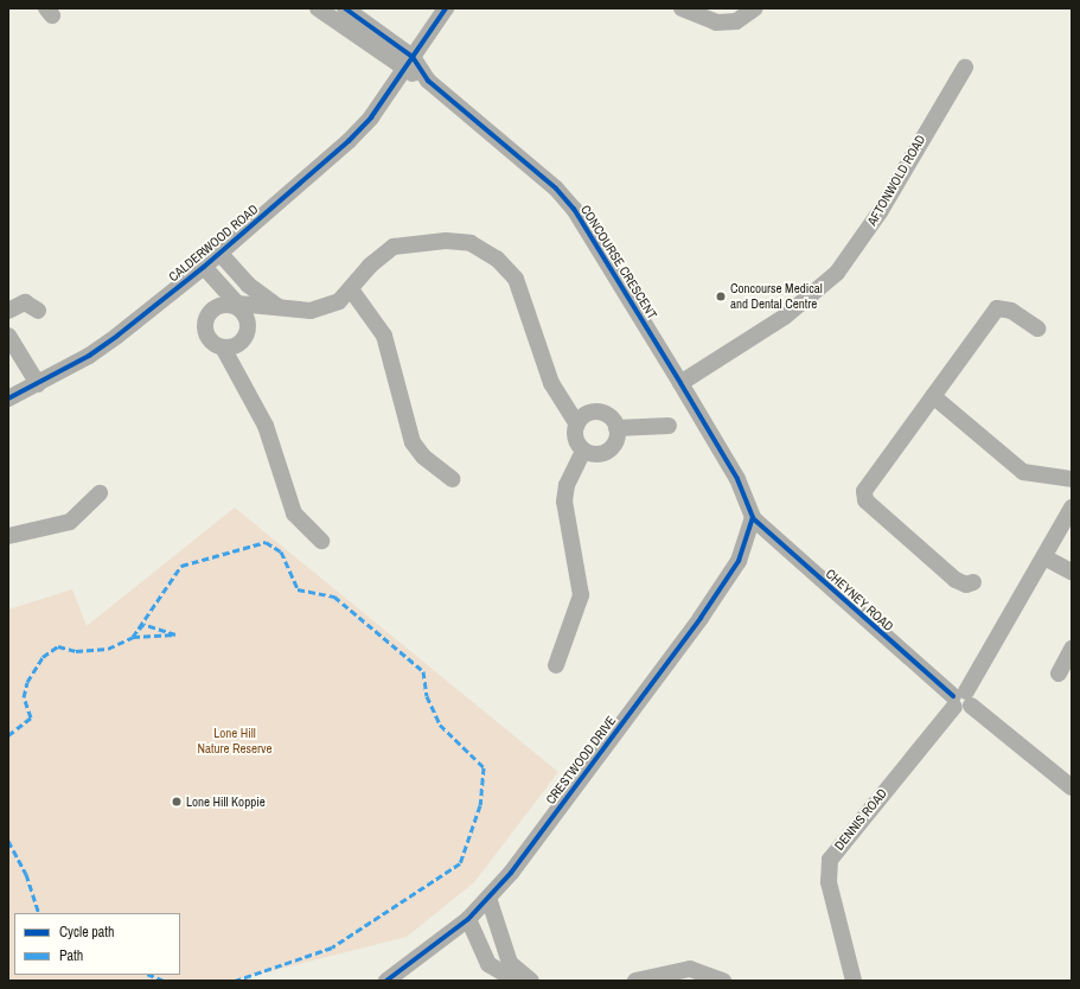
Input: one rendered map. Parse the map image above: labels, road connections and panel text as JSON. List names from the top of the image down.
{
  "streets": {
    "street": [
      "AFTONWOLD ROAD",
      "CALDERWOOD ROAD",
      "CONCOURSE CRESCENT",
      "CHEYNEY ROAD",
      "CRESTWOOD DRIVE",
      "DENNIS ROAD"
    ]
  },
  "crossings": [
    ["AFTONWOLD ROAD", "CONCOURSE CRESCENT"],
    ["CALDERWOOD ROAD", "CONCOURSE CRESCENT"],
    ["CONCOURSE CRESCENT", "CHEYNEY ROAD"],
    ["CONCOURSE CRESCENT", "CRESTWOOD DRIVE"],
    ["CHEYNEY ROAD", "CRESTWOOD DRIVE"],
    ["CHEYNEY ROAD", "DENNIS ROAD"]
  ],
  "parks": ["Lone Hill Nature Reserve"],
  "places": ["Concourse Medical and Dental Centre", "Lone Hill Koppie"],
  "legend": ["Cycle path", "Path"]
}
